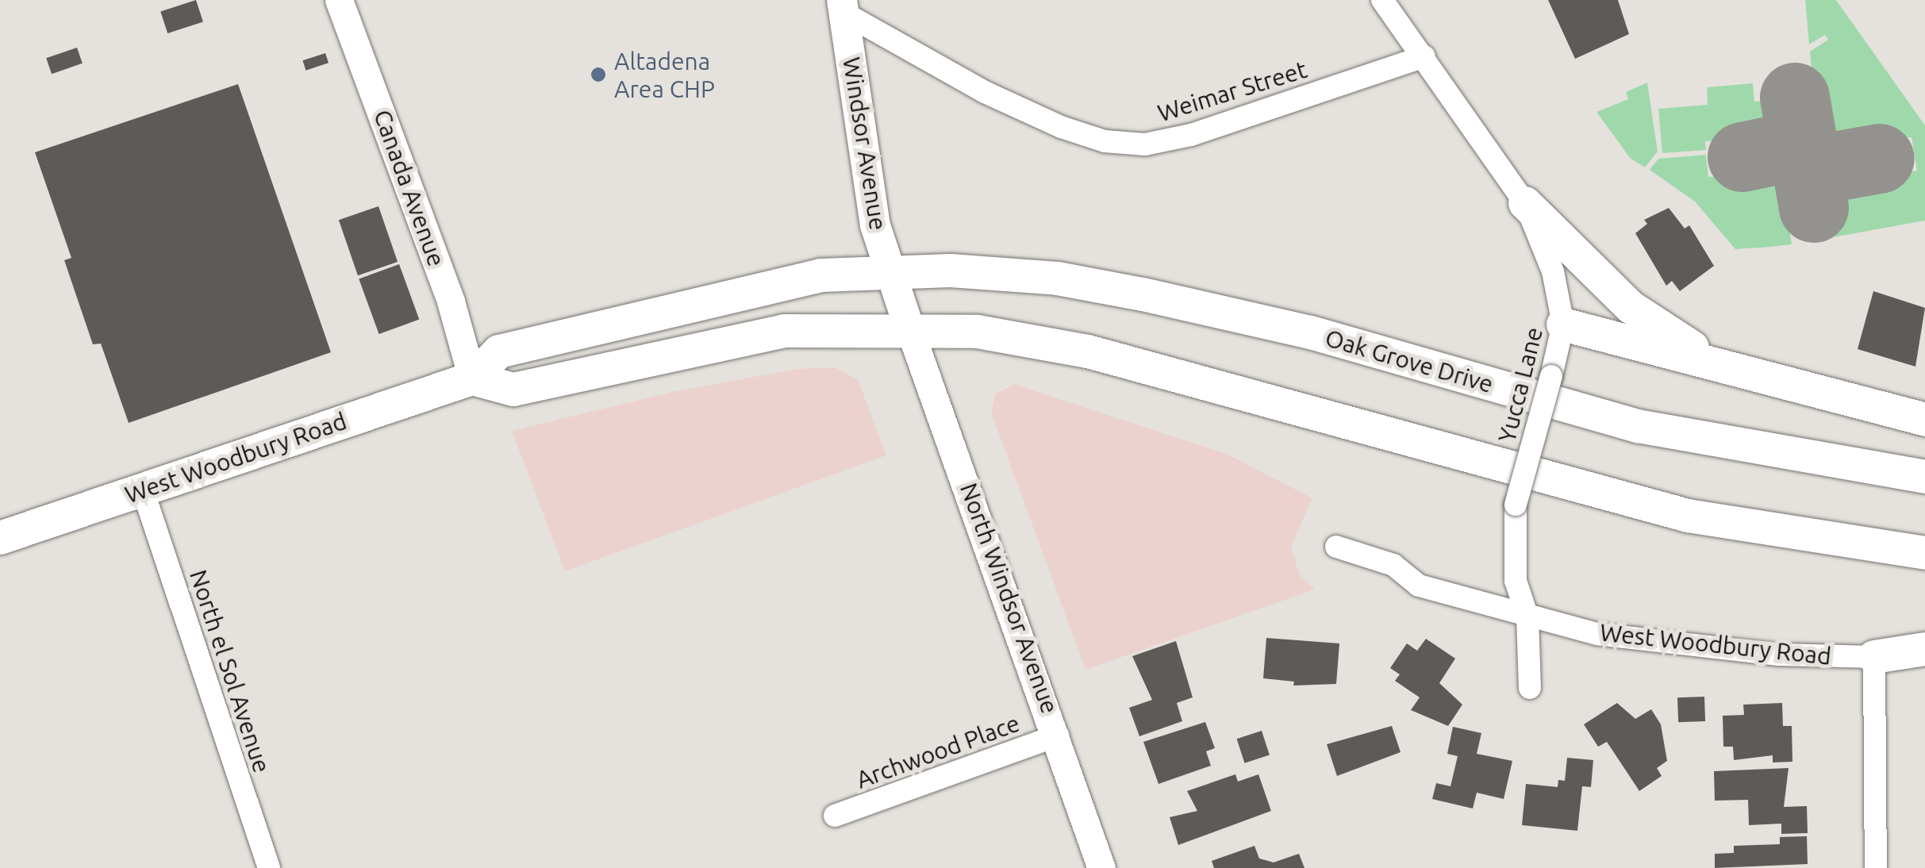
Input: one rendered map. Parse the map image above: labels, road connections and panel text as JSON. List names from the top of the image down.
{
  "streets": {
    "main road": ["Windsor Avenue", "Oak Grove Drive", "West Woodbury Road"],
    "street": [
      "Weimar Street",
      "Canada Avenue",
      "Yucca Lane",
      "North Windsor Avenue",
      "North el Sol Avenue",
      "Archwood Place"
    ]
  },
  "crossings": [
    ["Weimar Street", "Windsor Avenue"],
    ["Weimar Street", "Yucca Lane"],
    ["Windsor Avenue", "Oak Grove Drive"],
    ["Windsor Avenue", "West Woodbury Road"],
    ["Windsor Avenue", "North Windsor Avenue"],
    ["Canada Avenue", "West Woodbury Road"],
    ["Oak Grove Drive", "West Woodbury Road"],
    ["Yucca Lane", "West Woodbury Road"],
    ["West Woodbury Road", "North el Sol Avenue"],
    ["North Windsor Avenue", "Archwood Place"]
  ],
  "places": ["Altadena Area CHP"]
}
